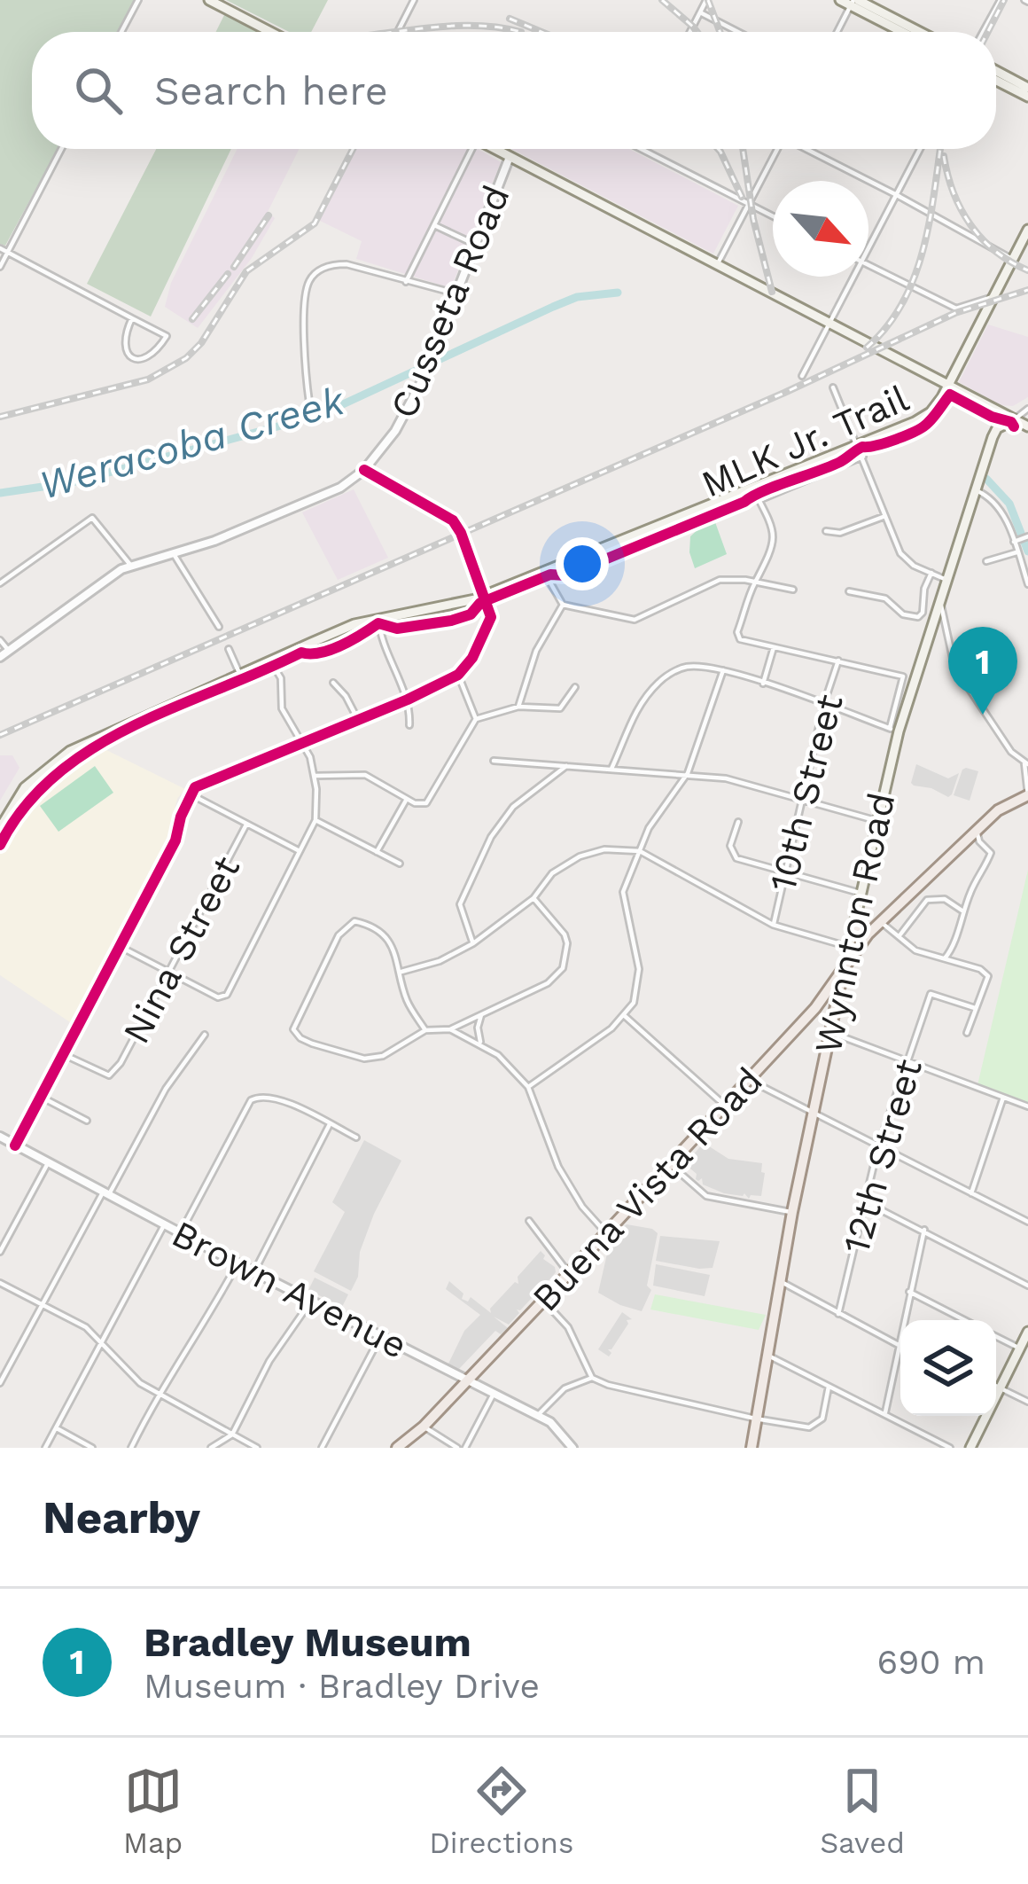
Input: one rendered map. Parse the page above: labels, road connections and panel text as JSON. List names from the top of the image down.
{
  "streets": {
    "main road": ["Wynnton Road", "Buena Vista Road"],
    "street": [
      "Cusseta Road",
      "10th Street",
      "Nina Street",
      "12th Street",
      "Brown Avenue"
    ],
    "cycle path": ["MLK Jr. Trail"]
  },
  "crossings": [
    ["10th Street", "Wynnton Road"],
    ["Wynnton Road", "Buena Vista Road"],
    ["Buena Vista Road", "Brown Avenue"]
  ],
  "water": ["Weracoba Creek"],
  "north": "bottom right",
  "page": {
    "search": "Search here",
    "pins": "1",
    "heading": "Nearby",
    "list": [
      {
        "mark": "1",
        "name": "Bradley Museum",
        "note": "Museum · Bradley Drive",
        "value": "690 m"
      }
    ],
    "nav": ["Map", "Directions", "Saved"]
  }
}
